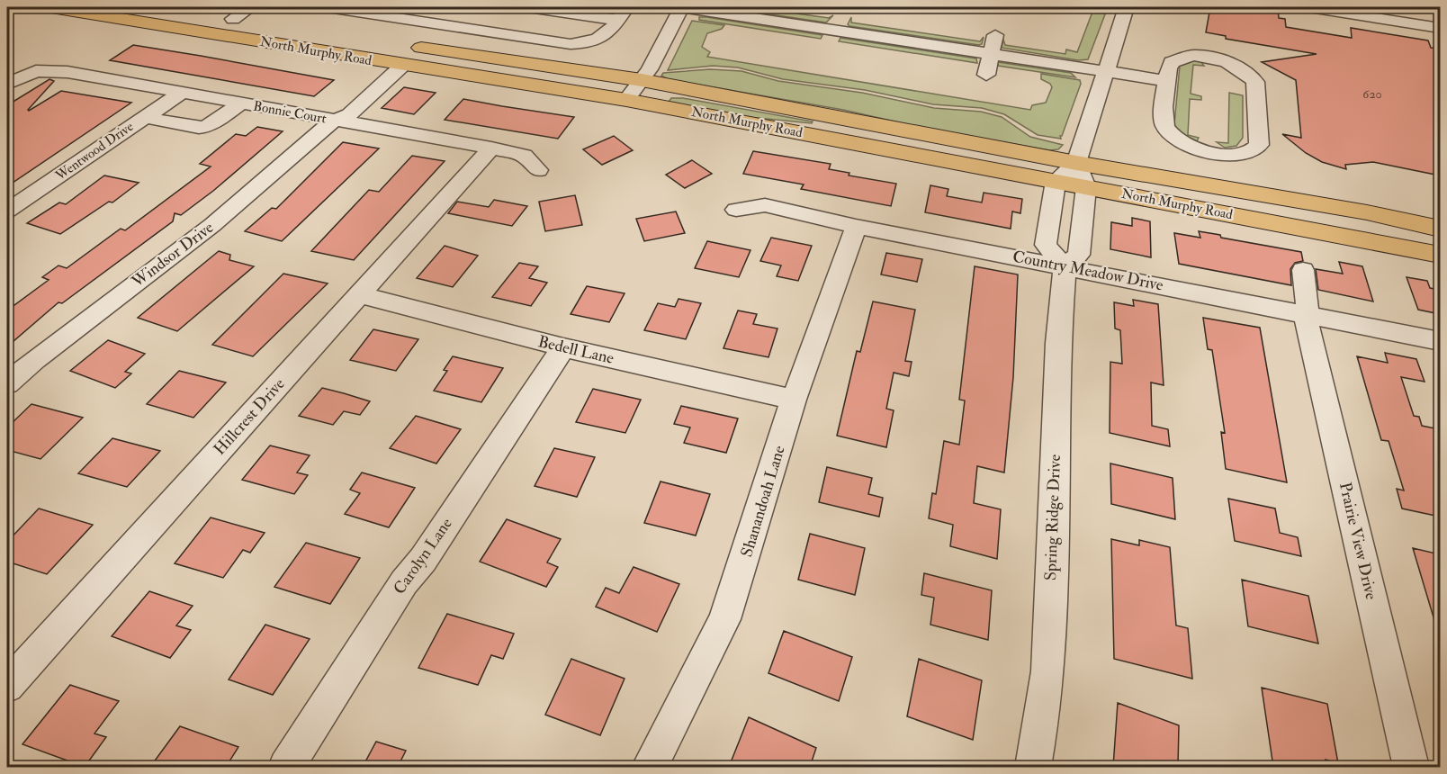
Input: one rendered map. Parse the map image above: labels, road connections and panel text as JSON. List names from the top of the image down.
{
  "streets": {
    "main road": ["North Murphy Road"],
    "street": [
      "Bonnie Court",
      "Wentwood Drive",
      "Windsor Drive",
      "Country Meadow Drive",
      "Bedell Lane",
      "Hillcrest Drive",
      "Shanandoah Lane",
      "Spring Ridge Drive",
      "Prairie View Drive",
      "Carolyn Lane"
    ]
  },
  "crossings": [
    ["North Murphy Road", "Windsor Drive"],
    ["Bonnie Court", "Wentwood Drive"],
    ["Bonnie Court", "Windsor Drive"],
    ["Bonnie Court", "Hillcrest Drive"],
    ["Country Meadow Drive", "Shanandoah Lane"],
    ["Country Meadow Drive", "Spring Ridge Drive"],
    ["Country Meadow Drive", "Prairie View Drive"],
    ["Bedell Lane", "Hillcrest Drive"],
    ["Bedell Lane", "Shanandoah Lane"],
    ["Bedell Lane", "Carolyn Lane"]
  ],
  "house_numbers": ["620"]
}
